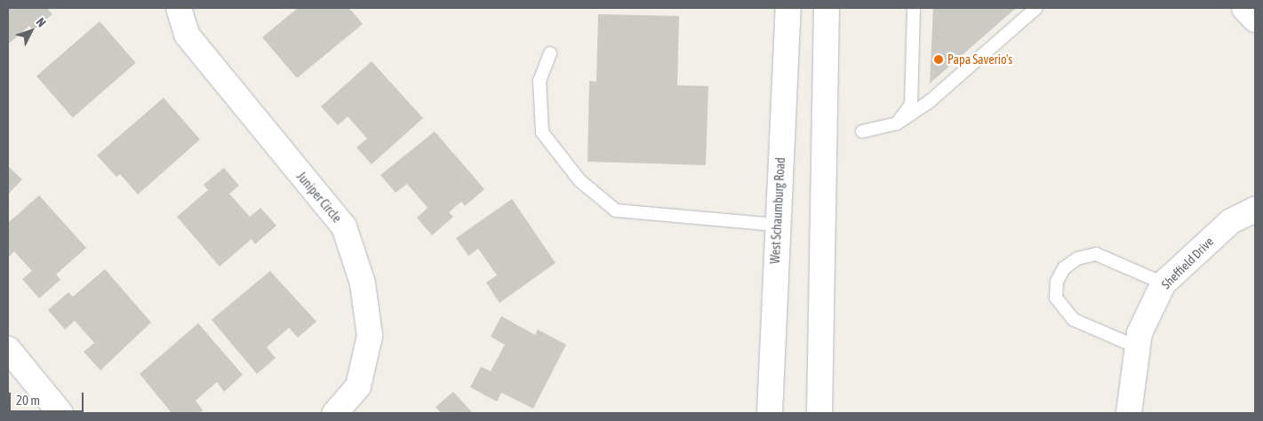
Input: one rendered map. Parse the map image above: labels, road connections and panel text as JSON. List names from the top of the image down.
{
  "streets": {
    "street": ["Juniper Circle", "West Schaumburg Road", "Sheffield Drive"]
  },
  "places": ["Papa Saverio's"],
  "scale_bar": "20 m",
  "north": "top right"
}
